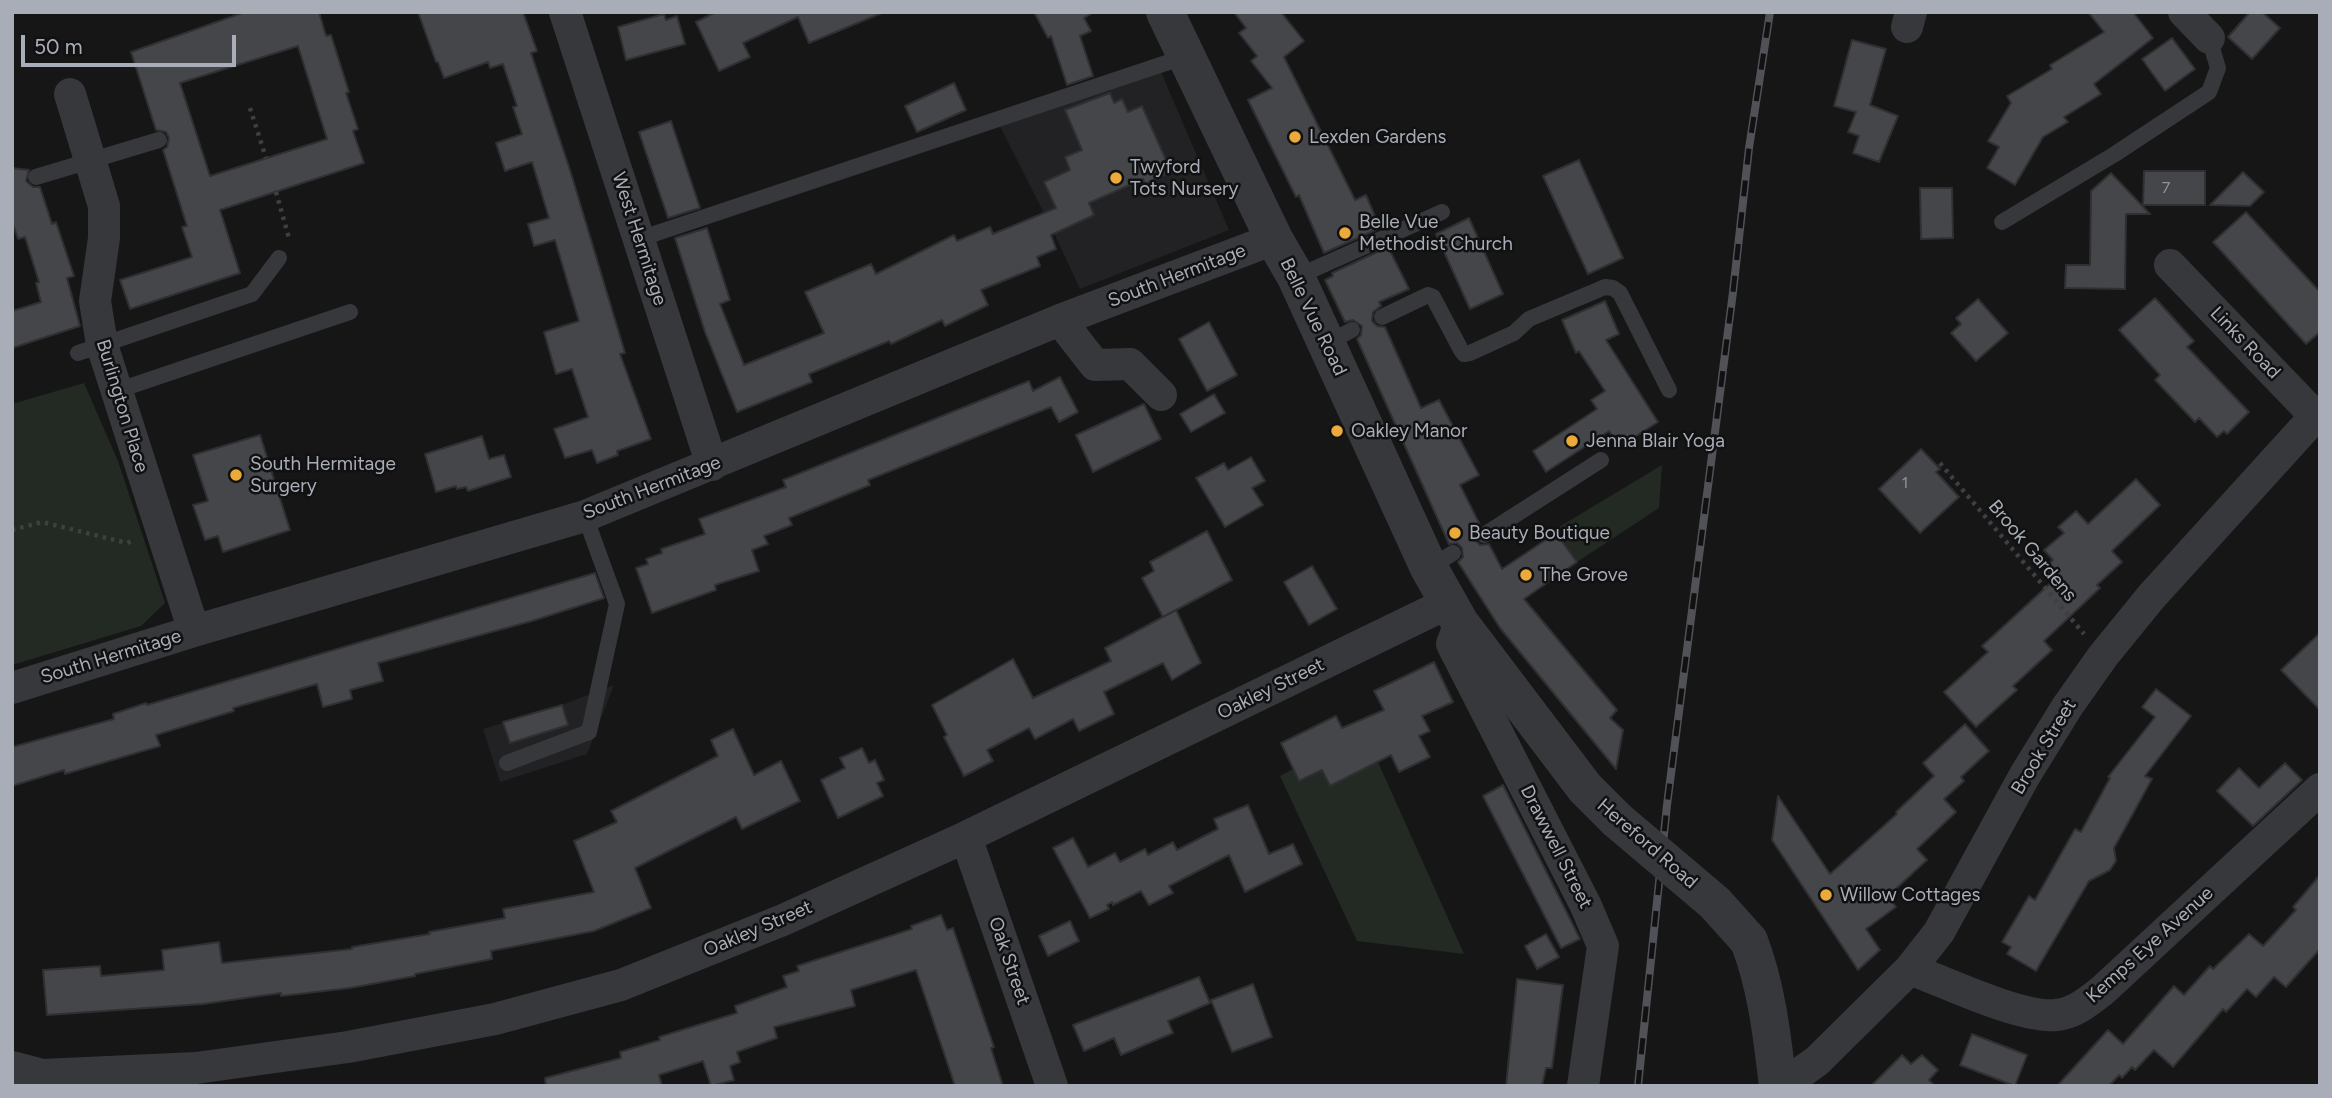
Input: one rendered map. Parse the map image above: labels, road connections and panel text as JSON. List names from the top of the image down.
{
  "streets": {
    "street": [
      "West Hermitage",
      "South Hermitage",
      "Belle Vue Road",
      "Links Road",
      "Burlington Place",
      "Oakley Street",
      "Brook Street",
      "Hereford Road",
      "Drawwell Street",
      "Kemps Eye Avenue",
      "Oak Street"
    ],
    "path": ["Brook Gardens"]
  },
  "crossings": [
    ["West Hermitage", "South Hermitage"],
    ["South Hermitage", "Belle Vue Road"],
    ["South Hermitage", "Burlington Place"],
    ["Belle Vue Road", "Oakley Street"],
    ["Belle Vue Road", "Hereford Road"],
    ["Belle Vue Road", "Drawwell Street"],
    ["Links Road", "Brook Street"],
    ["Brook Gardens", "Brook Street"],
    ["Oakley Street", "Hereford Road"],
    ["Oakley Street", "Drawwell Street"],
    ["Oakley Street", "Oak Street"],
    ["Brook Street", "Hereford Road"],
    ["Brook Street", "Kemps Eye Avenue"],
    ["Hereford Road", "Drawwell Street"]
  ],
  "places": [
    "Lexden Gardens",
    "Twyford Tots Nursery",
    "Belle Vue Methodist Church",
    "Oakley Manor",
    "Jenna Blair Yoga",
    "South Hermitage Surgery",
    "Beauty Boutique",
    "The Grove",
    "Willow Cottages"
  ],
  "house_numbers": ["7", "1"],
  "scale_bar": "50 m"
}
